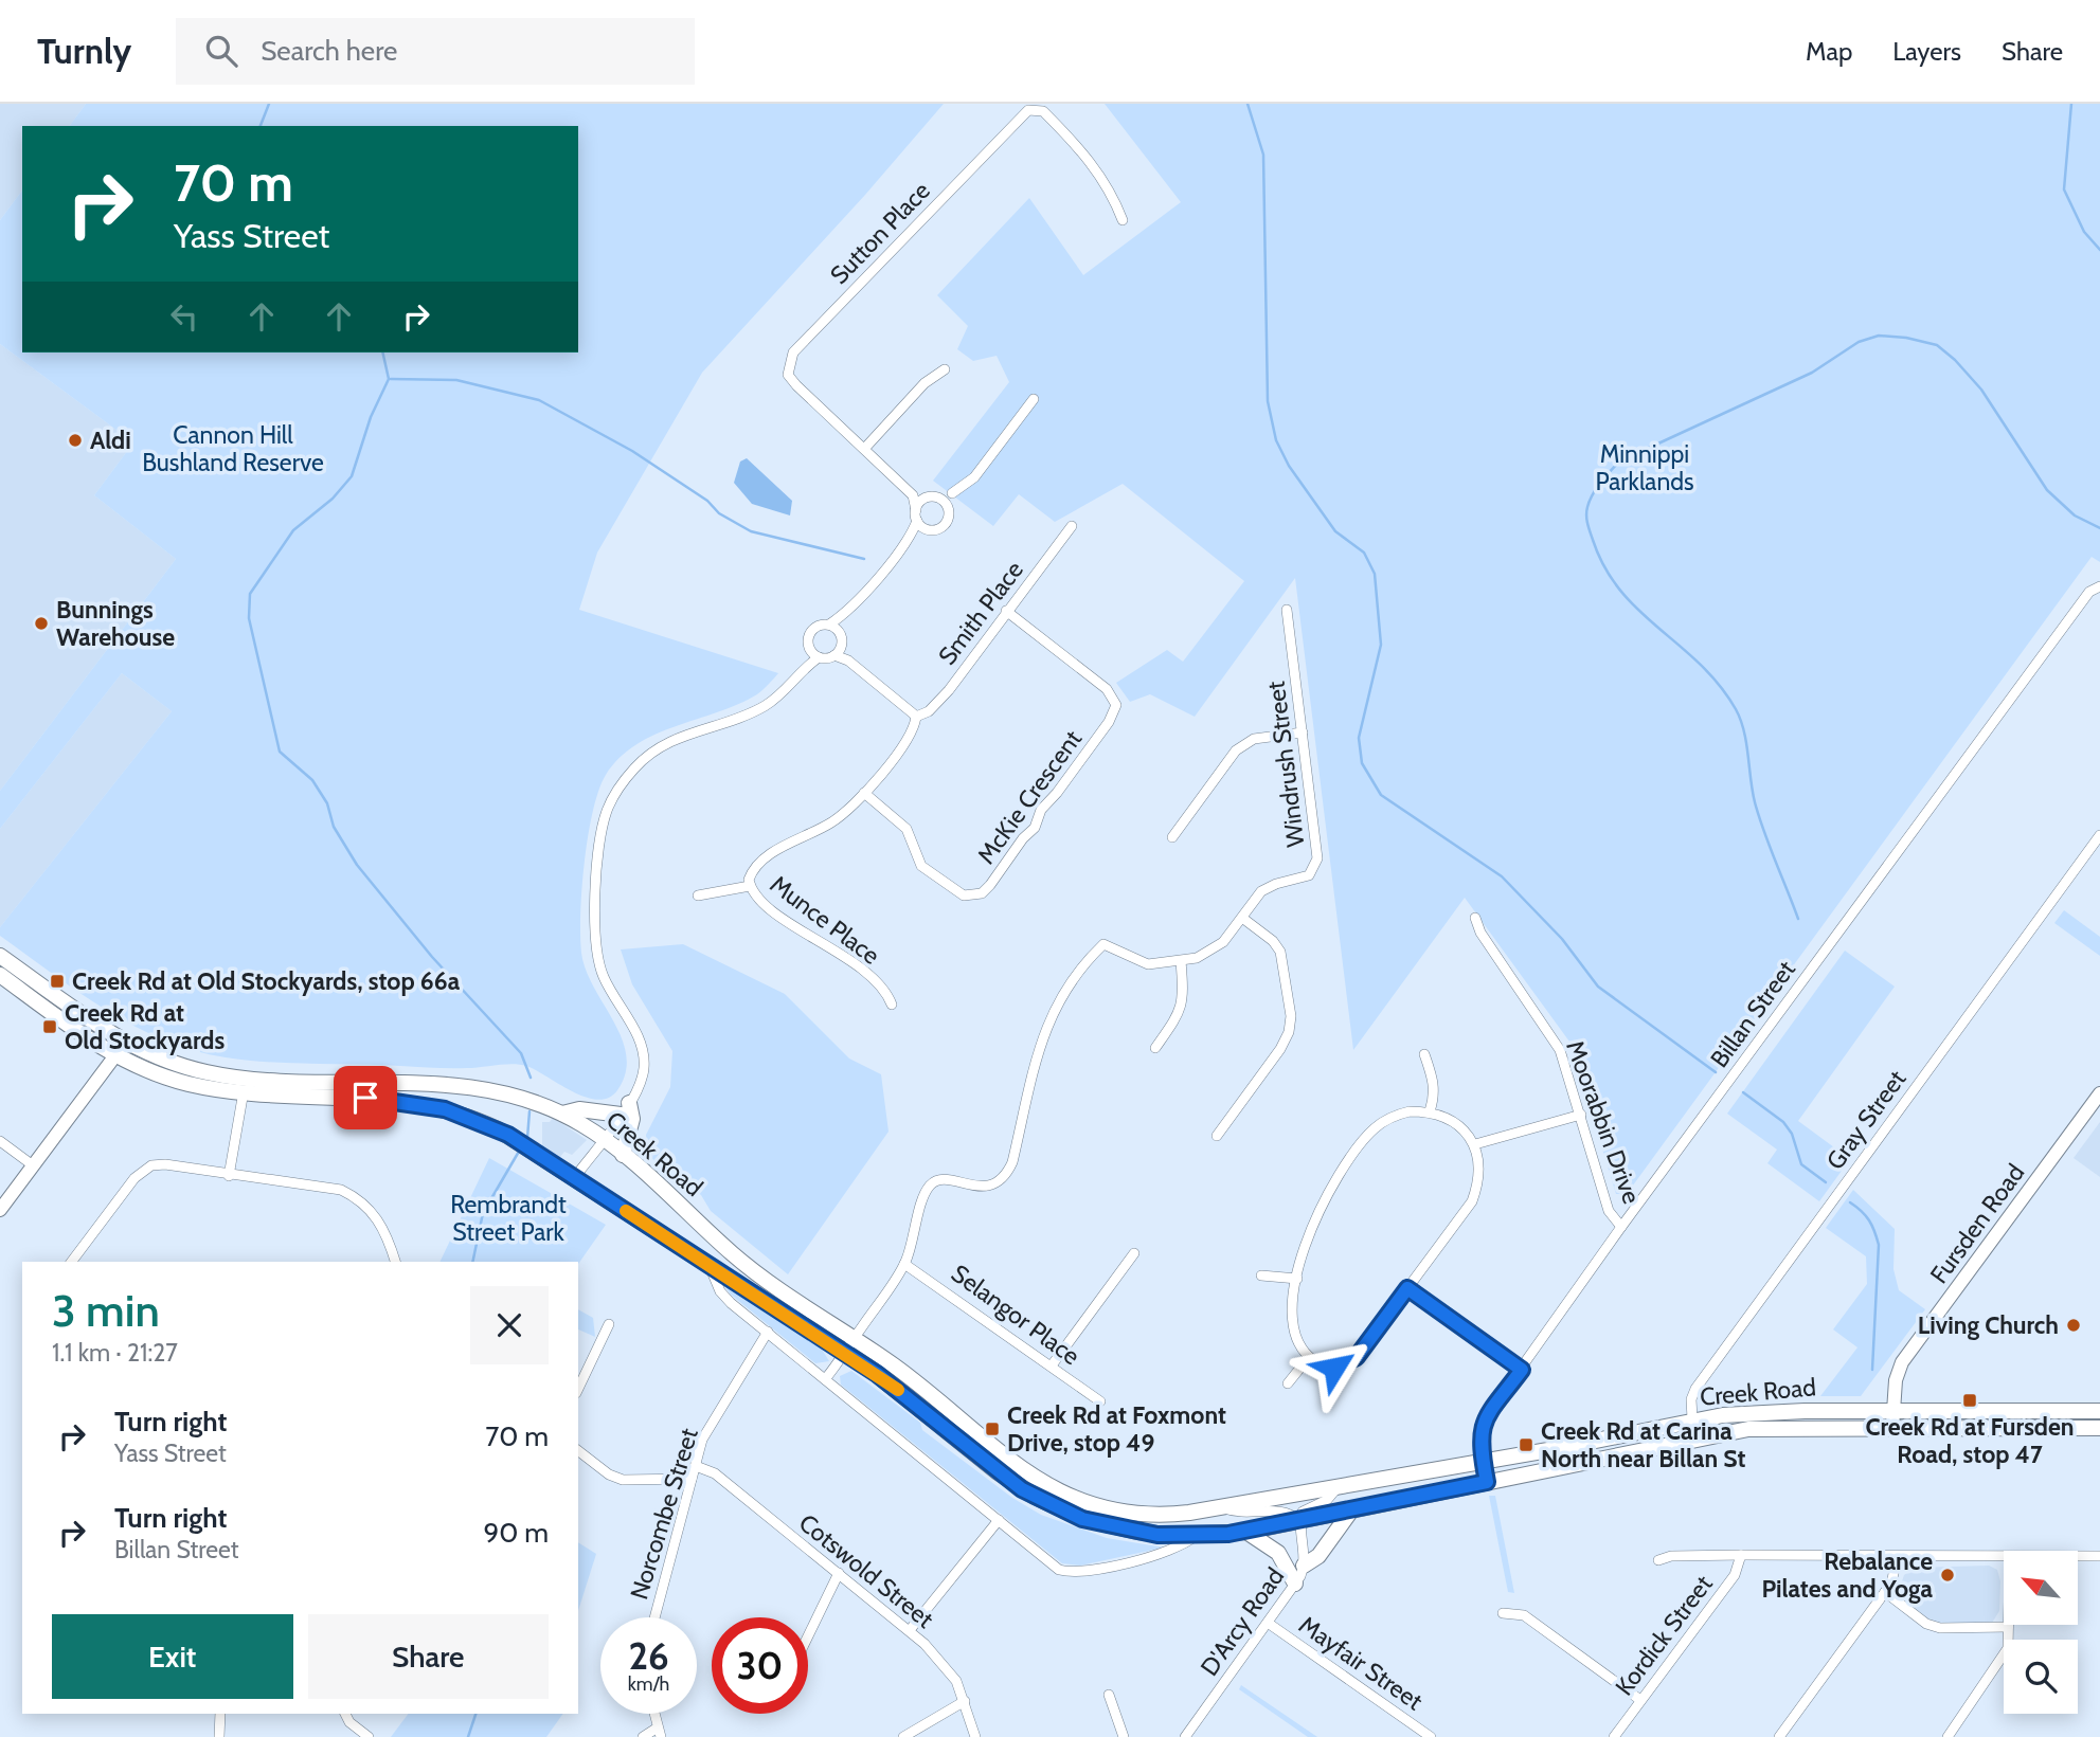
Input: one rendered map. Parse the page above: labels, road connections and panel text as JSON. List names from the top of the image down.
{
  "streets": {
    "main road": ["Creek Road"],
    "street": [
      "Sutton Place",
      "Smith Place",
      "Windrush Street",
      "McKie Crescent",
      "Munce Place",
      "Billan Street",
      "Gray Street",
      "Moorabbin Drive",
      "Fursden Road",
      "Selangor Place",
      "Norcombe Street",
      "Cotswold Street",
      "D'Arcy Road",
      "Kordick Street",
      "Mayfair Street"
    ]
  },
  "crossings": [
    ["Smith Place", "McKie Crescent"],
    ["Smith Place", "Munce Place"],
    ["Windrush Street", "Selangor Place"],
    ["McKie Crescent", "Munce Place"],
    ["Billan Street", "Moorabbin Drive"],
    ["Billan Street", "Creek Road"],
    ["Gray Street", "Creek Road"],
    ["Creek Road", "Fursden Road"],
    ["Creek Road", "Norcombe Street"],
    ["Creek Road", "D'Arcy Road"],
    ["Norcombe Street", "Cotswold Street"],
    ["D'Arcy Road", "Mayfair Street"]
  ],
  "parks": ["Cannon Hill Bushland Reserve", "Minnippi Parklands", "Rembrandt Street Park"],
  "places": {
    "other": [
      "Aldi",
      "Bunnings Warehouse",
      "Living Church",
      "Rebalance Pilates and Yoga"
    ],
    "transit": [
      "Creek Rd at Old Stockyards, stop 66a",
      "Creek Rd at Old Stockyards",
      "Creek Rd at Fursden Road, stop 47",
      "Creek Rd at Foxmont Drive, stop 49",
      "Creek Rd at Carina North near Billan St"
    ]
  },
  "north": "top left",
  "page": {
    "header": "Turnly",
    "search": "Search here",
    "nav": ["Map", "Layers", "Share"],
    "turn": ["70 m", "Yass Street"],
    "heading": ["3 min", "1.1 km · 21:27"],
    "list": [
      {
        "name": "Turn right",
        "note": "Yass Street",
        "value": "70 m"
      },
      {
        "name": "Turn right",
        "note": "Billan Street",
        "value": "90 m"
      }
    ],
    "buttons": ["Exit", "Share"],
    "speed": "26 km/h",
    "limit": "30"
  }
}
